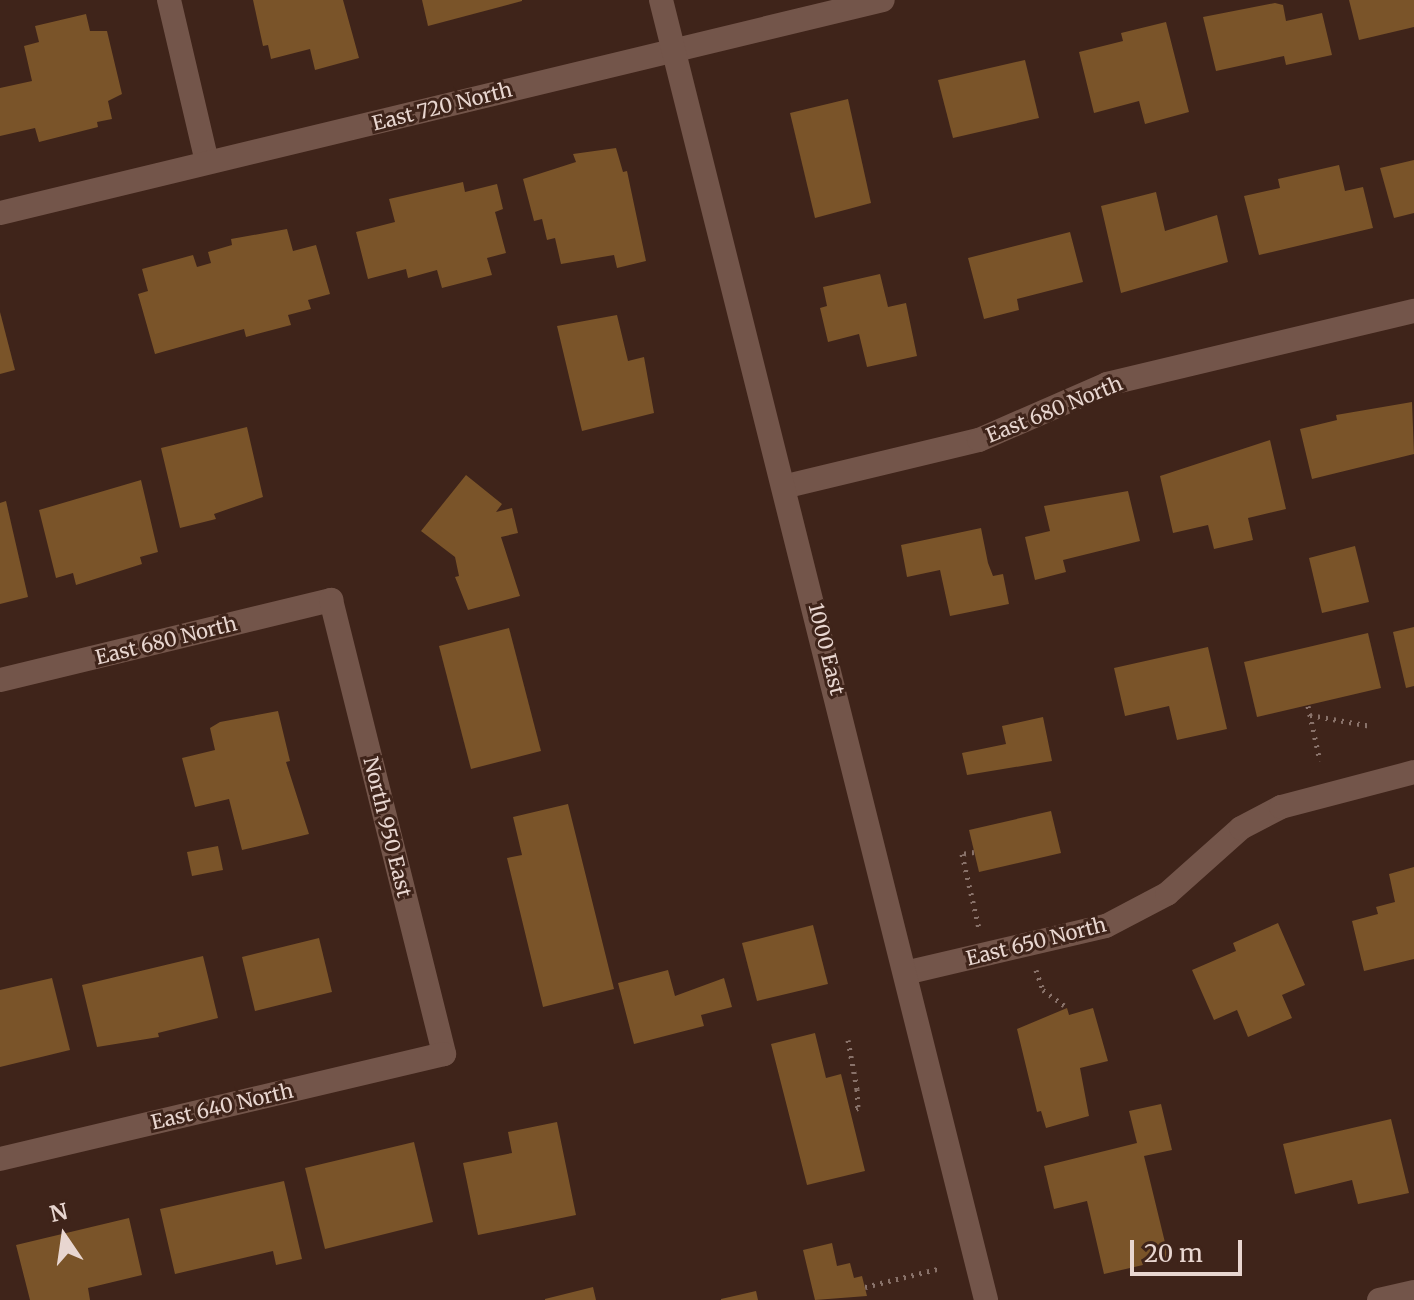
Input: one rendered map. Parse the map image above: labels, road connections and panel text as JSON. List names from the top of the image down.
{
  "streets": {
    "street": [
      "East 720 North",
      "East 680 North",
      "1000 East",
      "North 950 East",
      "East 650 North",
      "East 640 North"
    ]
  },
  "crossings": [
    ["East 720 North", "1000 East"],
    ["East 680 North", "1000 East"],
    ["East 680 North", "North 950 East"],
    ["1000 East", "East 650 North"],
    ["North 950 East", "East 640 North"]
  ],
  "scale_bar": "20 m",
  "north": "top"
}
